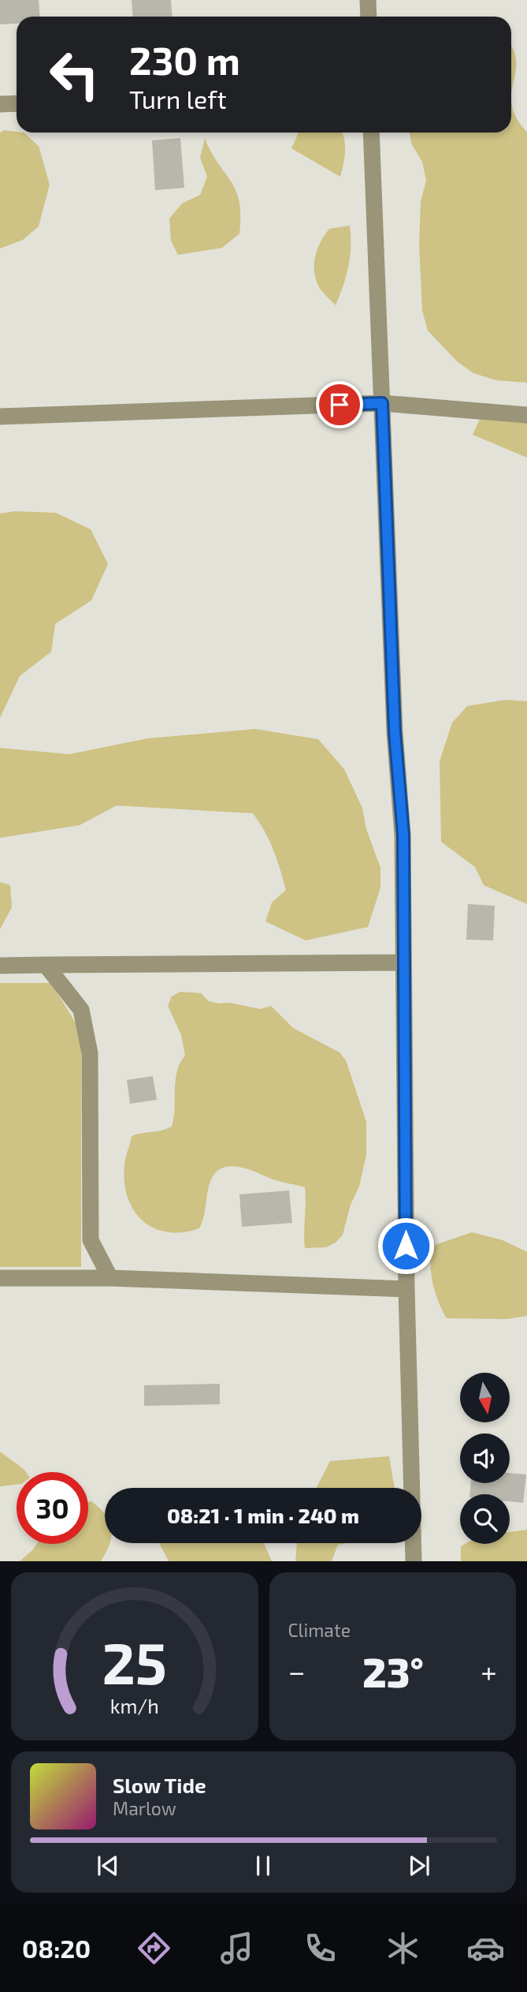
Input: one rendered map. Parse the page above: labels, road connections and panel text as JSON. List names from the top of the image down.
{
  "north": "bottom",
  "page": {
    "turn": ["230 m", "Turn left"],
    "limit": "30",
    "trip": "08:21 · 1 min · 240 m",
    "tile": "Climate",
    "heat": ["−", "23°", "+"],
    "song": ["Slow Tide", "Marlow"],
    "tabs": "08:20",
    "gauge": ["25", "km/h"]
  }
}
